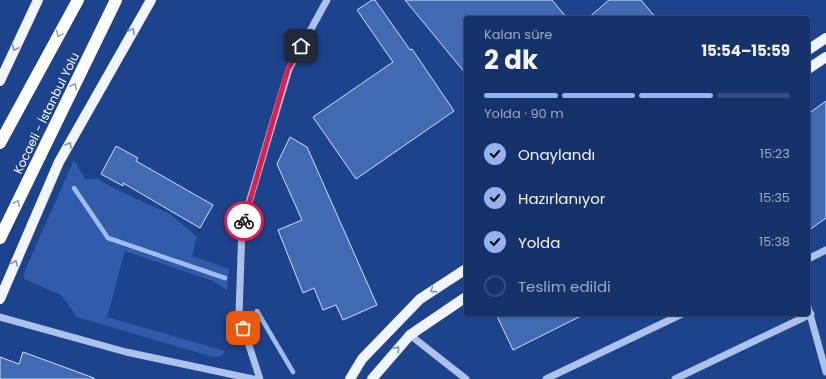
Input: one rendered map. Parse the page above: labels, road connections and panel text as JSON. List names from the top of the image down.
{
  "streets": {
    "highway": ["Kocaeli - İstanbul Yolu"]
  },
  "page": {
    "heading": ["2 dk", "Kalan süre", "15:54–15:59"],
    "bar": "Yolda · 90 m",
    "list": [
      ["Onaylandı", "15:23"],
      ["Hazırlanıyor", "15:35"],
      ["Yolda", "15:38"],
      "Teslim edildi"
    ]
  }
}
